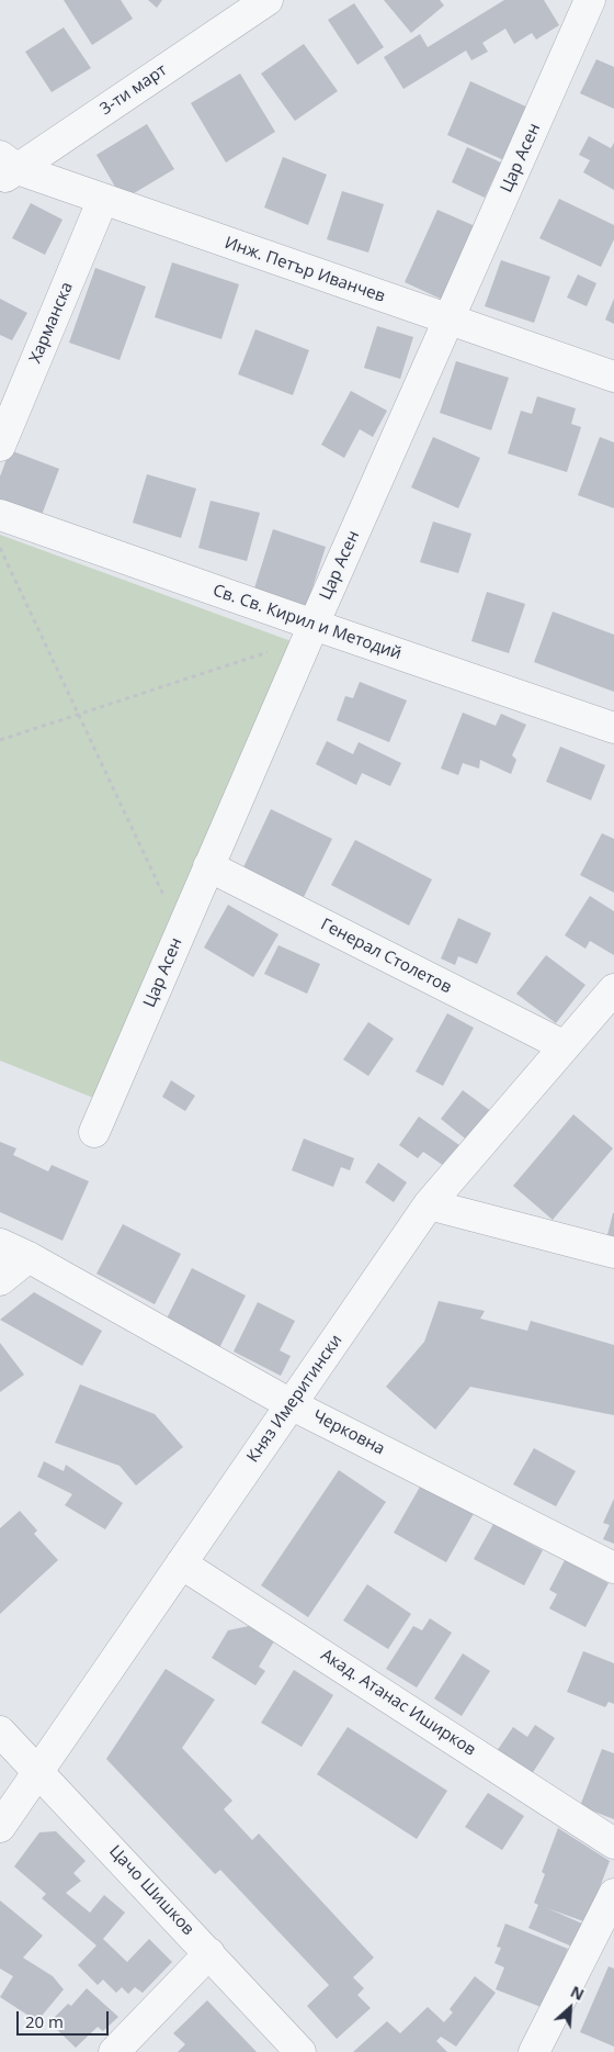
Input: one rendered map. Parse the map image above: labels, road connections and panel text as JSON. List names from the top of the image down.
{
  "streets": {
    "street": [
      "3-ти март",
      "Цар Асен",
      "Инж. Петър Иванчев",
      "Харманска",
      "Св. Св. Кирил и Методий",
      "Генерал Столетов",
      "Княз Имеритински",
      "Черковна",
      "Акад. Атанас Иширков",
      "Цачо Шишков"
    ]
  },
  "crossings": [
    ["3-ти март", "Инж. Петър Иванчев"],
    ["Цар Асен", "Инж. Петър Иванчев"],
    ["Цар Асен", "Св. Св. Кирил и Методий"],
    ["Цар Асен", "Генерал Столетов"],
    ["Инж. Петър Иванчев", "Харманска"],
    ["Генерал Столетов", "Княз Имеритински"],
    ["Княз Имеритински", "Черковна"],
    ["Княз Имеритински", "Акад. Атанас Иширков"],
    ["Княз Имеритински", "Цачо Шишков"]
  ],
  "scale_bar": "20 m",
  "north": "top right"
}
